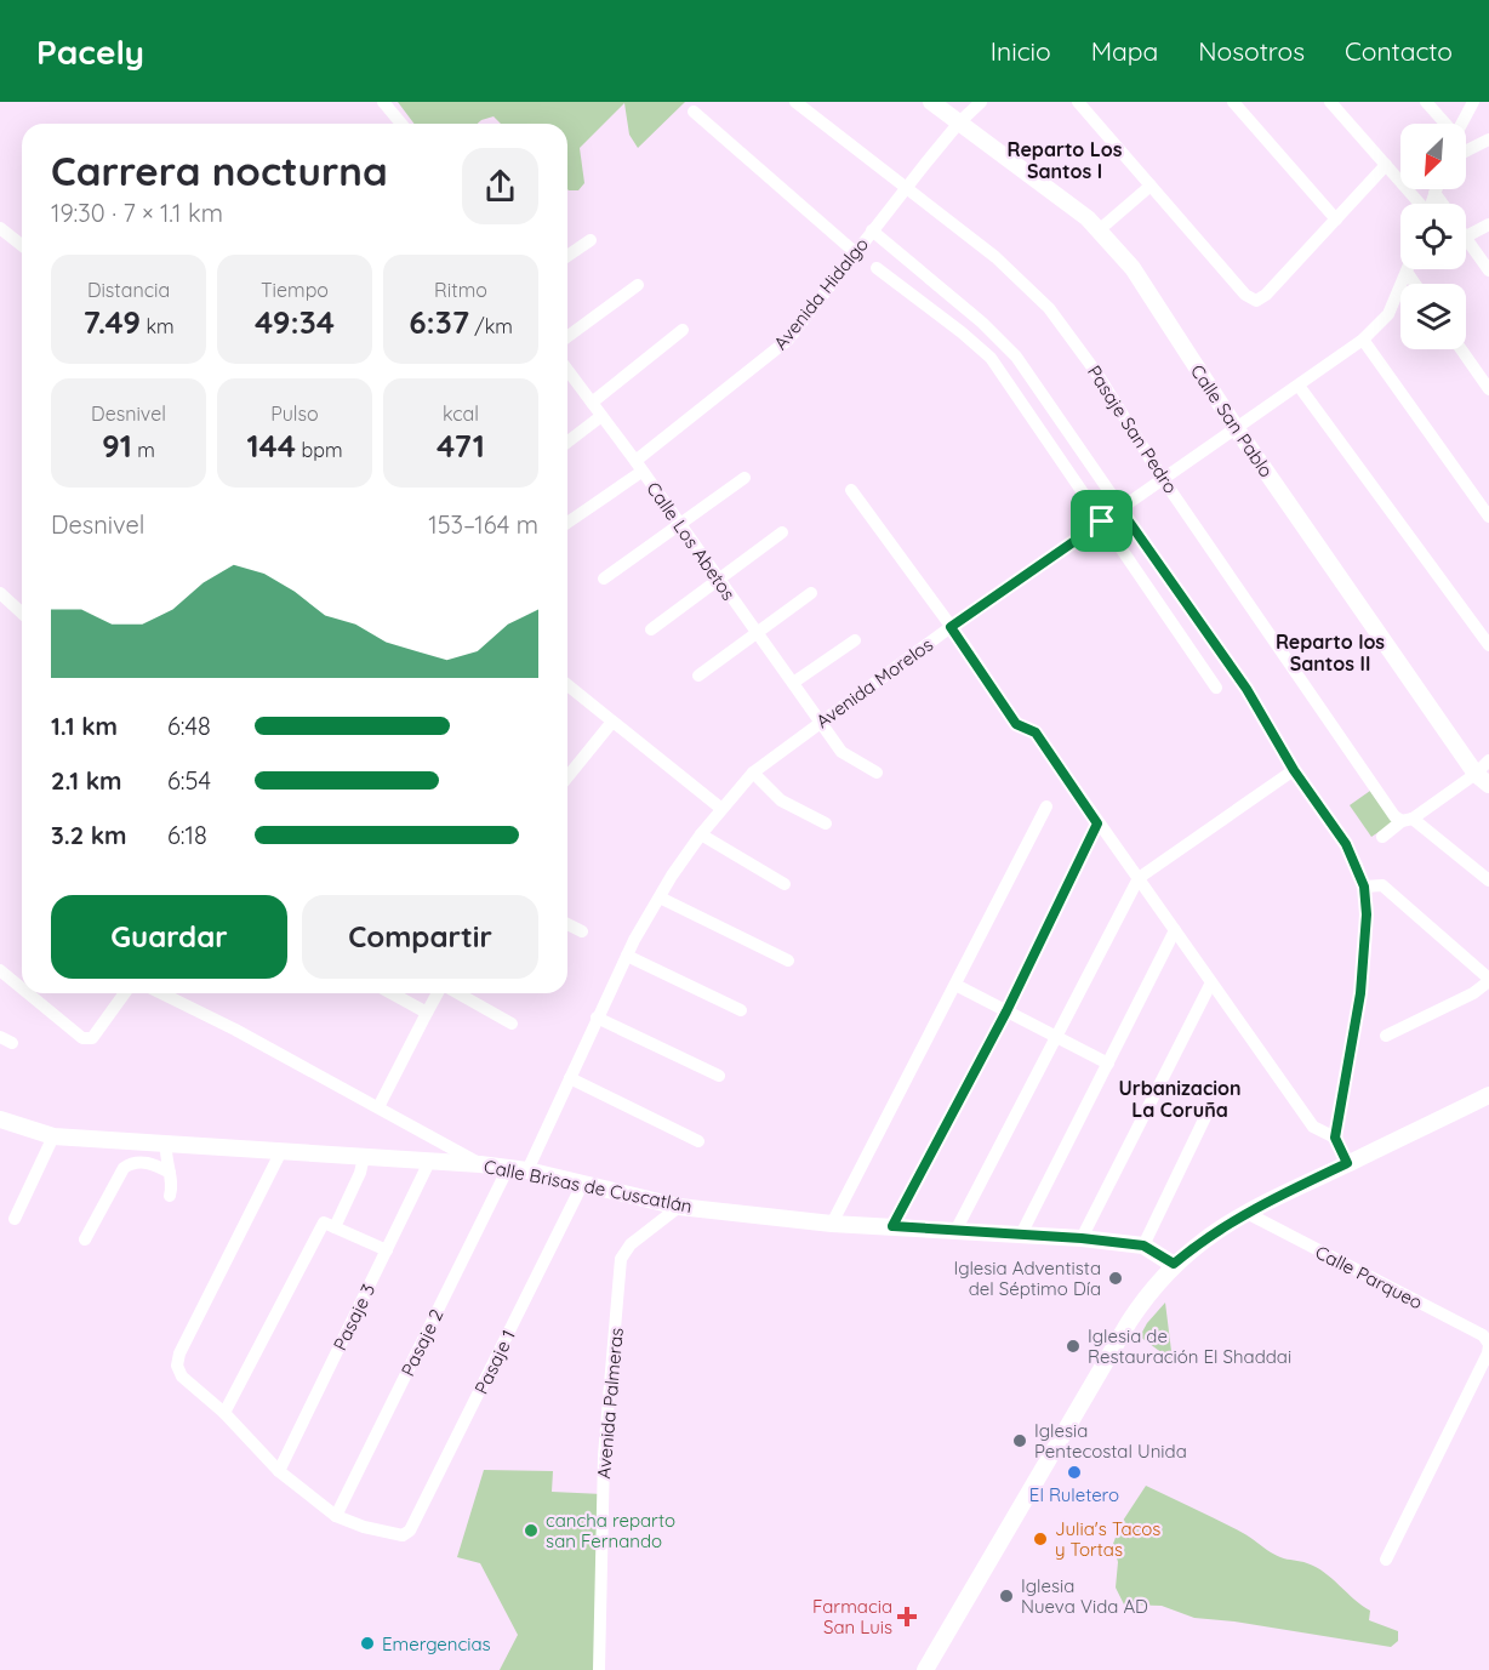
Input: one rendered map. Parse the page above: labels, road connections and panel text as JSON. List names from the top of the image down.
{
  "streets": {
    "street": [
      "Avenida Hidalgo",
      "Calle San Pablo",
      "Pasaje San Pedro",
      "Calle Los Abetos",
      "Avenida Morelos",
      "Calle Brisas de Cuscatlán",
      "Calle Parqueo",
      "Pasaje 3",
      "Pasaje 2",
      "Pasaje 1",
      "Avenida Palmeras"
    ]
  },
  "crossings": [
    ["Avenida Hidalgo", "Calle San Pablo"],
    ["Avenida Hidalgo", "Pasaje San Pedro"],
    ["Avenida Hidalgo", "Calle Los Abetos"],
    ["Calle San Pablo", "Avenida Morelos"],
    ["Pasaje San Pedro", "Avenida Morelos"],
    ["Calle Los Abetos", "Avenida Morelos"],
    ["Avenida Morelos", "Calle Brisas de Cuscatlán"],
    ["Calle Brisas de Cuscatlán", "Pasaje 3"],
    ["Calle Brisas de Cuscatlán", "Pasaje 2"],
    ["Calle Brisas de Cuscatlán", "Pasaje 1"],
    ["Calle Brisas de Cuscatlán", "Avenida Palmeras"],
    ["Pasaje 2", "Pasaje 1"]
  ],
  "districts": ["Reparto Los Santos I", "Reparto los Santos II", "Urbanizacion La Coruña"],
  "places": {
    "other": [
      "Iglesia Adventista del Séptimo Día",
      "Iglesia de Restauración El Shaddai",
      "Iglesia Pentecostal Unida",
      "El Ruletero",
      "cancha reparto san Fernando",
      "Julia's Tacos y Tortas",
      "Iglesia Nueva Vida AD",
      "Emergencias"
    ],
    "health": ["Farmacia San Luis"]
  },
  "north": "bottom left",
  "page": {
    "header": "Pacely",
    "nav": [
      "Inicio",
      "Mapa",
      "Nosotros",
      "Contacto"
    ],
    "heading": ["Carrera nocturna", "19:30 · 7 × 1.1 km"],
    "stats": [
      ["Distancia", "7.49 km"],
      ["Tiempo", "49:34"],
      ["Ritmo", "6:37 /km"],
      ["Desnivel", "91 m"],
      ["Pulso", "144 bpm"],
      ["kcal", "471"]
    ],
    "chart": ["Desnivel", "153–164 m"],
    "list": [
      {
        "name": "1.1 km",
        "note": "6:48"
      },
      {
        "name": "2.1 km",
        "note": "6:54"
      },
      {
        "name": "3.2 km",
        "note": "6:18"
      }
    ],
    "buttons": ["Guardar", "Compartir"]
  }
}
